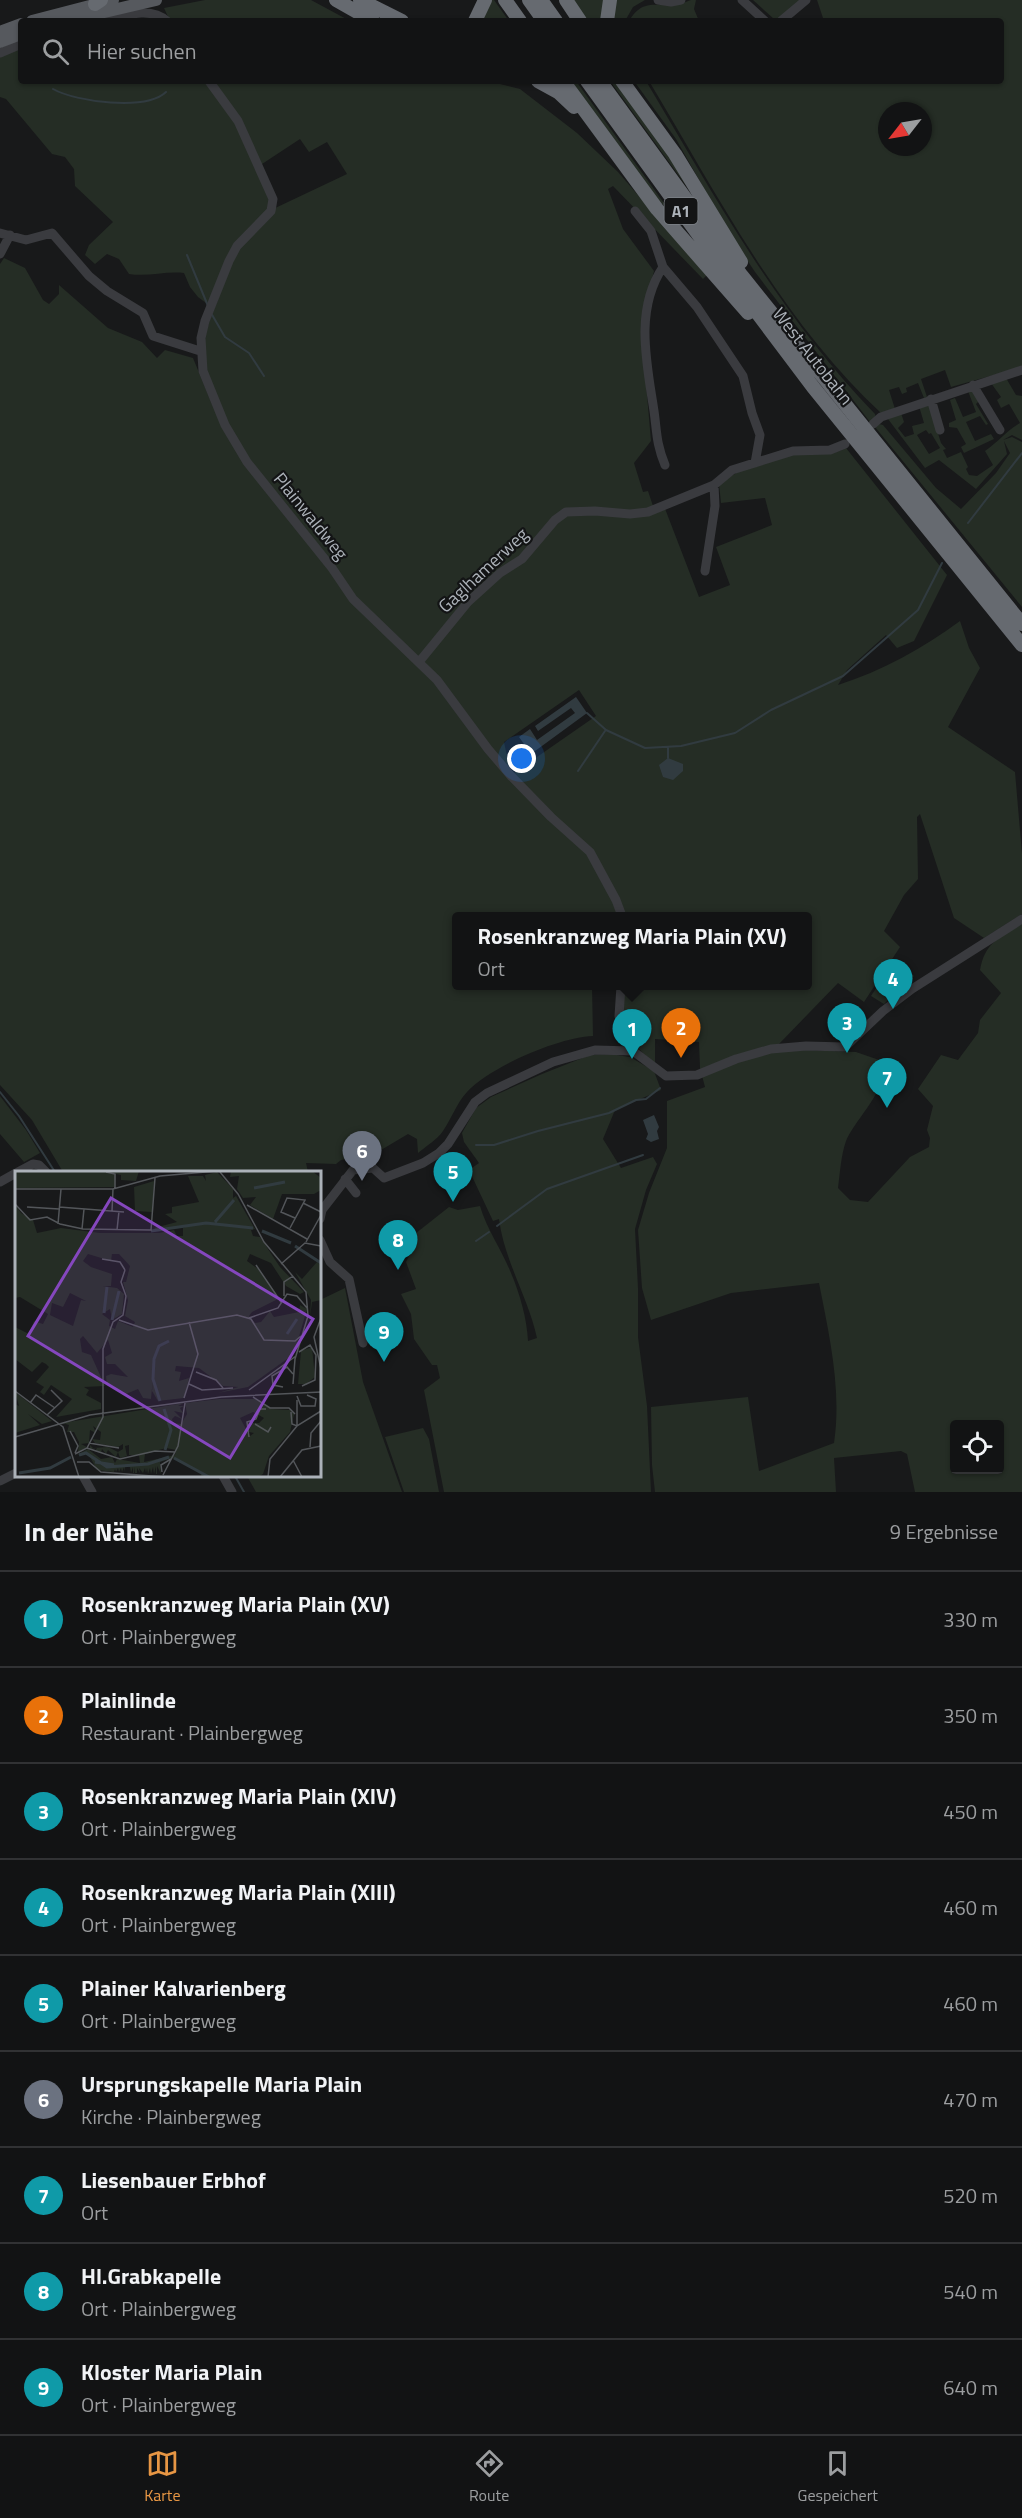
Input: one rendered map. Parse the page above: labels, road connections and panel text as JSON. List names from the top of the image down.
{
  "streets": {
    "highway": ["A1", "West Autobahn"],
    "street": ["Plainwaldweg", "Gaglhamerweg"]
  },
  "crossings": [
    ["Plainwaldweg", "Gaglhamerweg"]
  ],
  "north": "bottom left",
  "page": {
    "search": "Hier suchen",
    "popup": ["Rosenkranzweg Maria Plain (XV)", "Ort"],
    "pins": [
      "4",
      "3",
      "2",
      "1",
      "7",
      "6",
      "5",
      "8",
      "9"
    ],
    "heading": ["In der Nähe", "9 Ergebnisse"],
    "list": [
      {
        "mark": "1",
        "name": "Rosenkranzweg Maria Plain (XV)",
        "note": "Ort · Plainbergweg",
        "value": "330 m"
      },
      {
        "mark": "2",
        "name": "Plainlinde",
        "note": "Restaurant · Plainbergweg",
        "value": "350 m"
      },
      {
        "mark": "3",
        "name": "Rosenkranzweg Maria Plain (XIV)",
        "note": "Ort · Plainbergweg",
        "value": "450 m"
      },
      {
        "mark": "4",
        "name": "Rosenkranzweg Maria Plain (XIII)",
        "note": "Ort · Plainbergweg",
        "value": "460 m"
      },
      {
        "mark": "5",
        "name": "Plainer Kalvarienberg",
        "note": "Ort · Plainbergweg",
        "value": "460 m"
      },
      {
        "mark": "6",
        "name": "Ursprungskapelle Maria Plain",
        "note": "Kirche · Plainbergweg",
        "value": "470 m"
      },
      {
        "mark": "7",
        "name": "Liesenbauer Erbhof",
        "note": "Ort",
        "value": "520 m"
      },
      {
        "mark": "8",
        "name": "Hl.Grabkapelle",
        "note": "Ort · Plainbergweg",
        "value": "540 m"
      },
      {
        "mark": "9",
        "name": "Kloster Maria Plain",
        "note": "Ort · Plainbergweg",
        "value": "640 m"
      }
    ],
    "nav": ["Karte", "Route", "Gespeichert"]
  }
}
